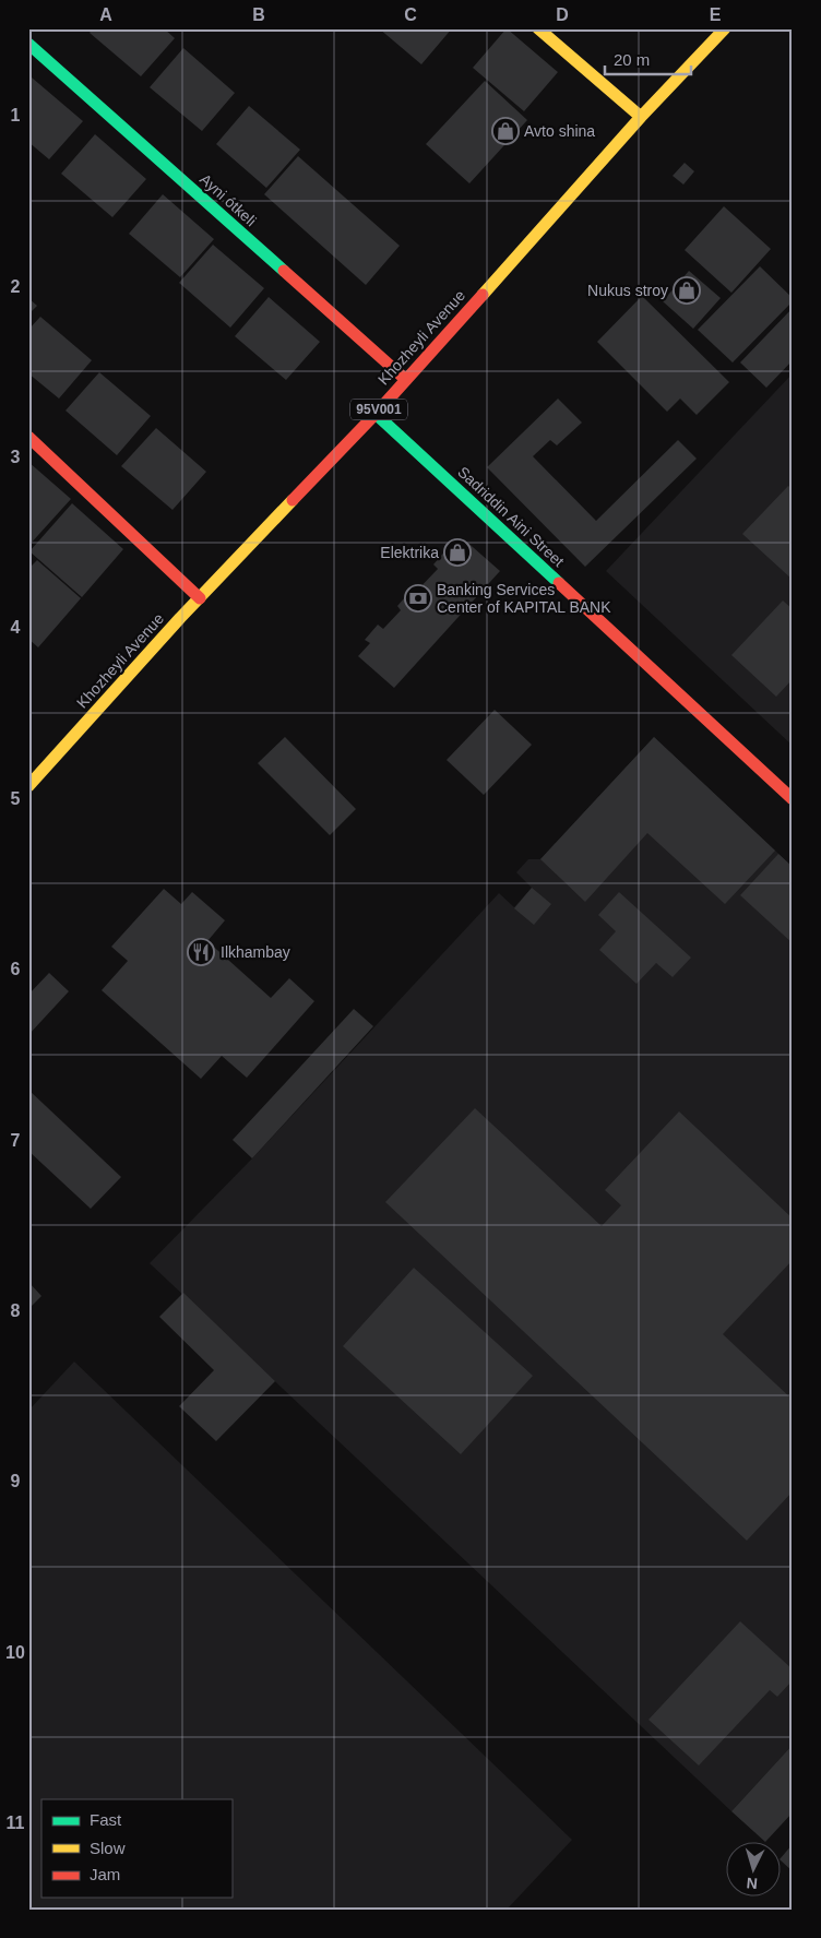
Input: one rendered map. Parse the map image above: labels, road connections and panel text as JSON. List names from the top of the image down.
{
  "streets": {
    "street": [
      "Ayni ótkeli",
      "Khozheyli Avenue",
      "95V001",
      "Sadriddin Aini Street"
    ]
  },
  "crossings": [
    ["Ayni ótkeli", "Khozheyli Avenue"],
    ["Khozheyli Avenue", "Sadriddin Aini Street"]
  ],
  "places": {
    "shop": ["Avto shina", "Nukus stroy", "Elektrika"],
    "bank": ["Banking Services Center of KAPITAL BANK"],
    "restaurant": ["Ilkhambay"]
  },
  "legend": ["Fast", "Slow", "Jam"],
  "scale_bar": "20 m",
  "north": "bottom",
  "grid": {
    "columns": [
      "A",
      "B",
      "C",
      "D",
      "E"
    ],
    "rows": [
      "1",
      "2",
      "3",
      "4",
      "5",
      "6",
      "7",
      "8",
      "9",
      "10",
      "11"
    ]
  }
}
